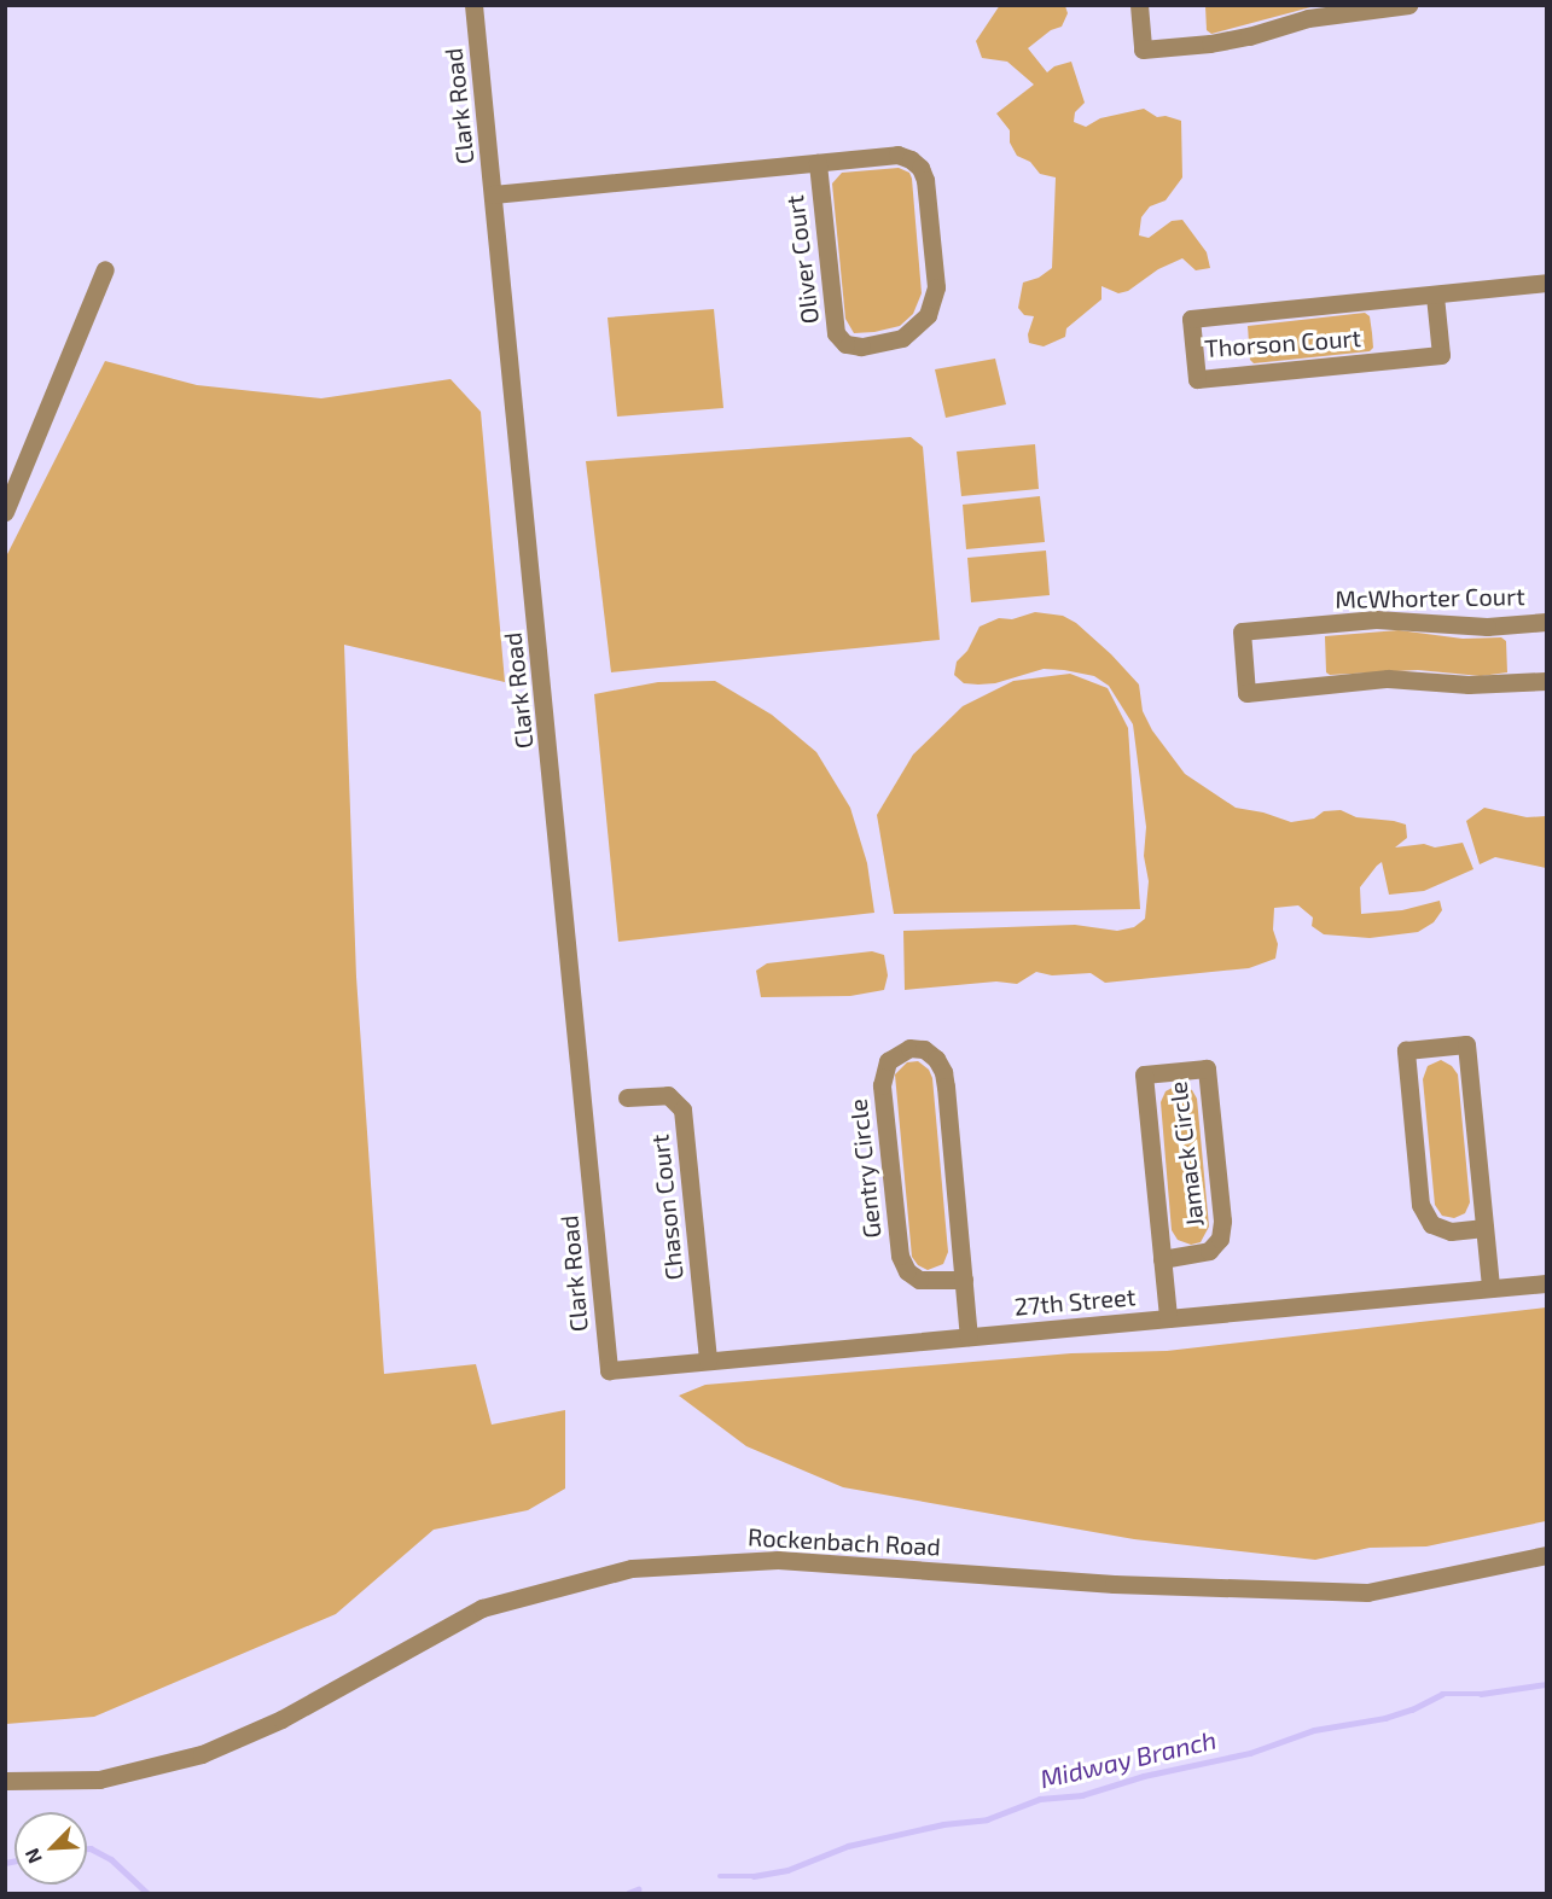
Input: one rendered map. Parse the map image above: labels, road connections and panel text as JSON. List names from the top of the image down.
{
  "streets": {
    "street": [
      "Clark Road",
      "Oliver Court",
      "Thorson Court",
      "McWhorter Court",
      "Jamack Circle",
      "Gentry Circle",
      "Chason Court",
      "27th Street",
      "Rockenbach Road"
    ]
  },
  "crossings": [
    ["Clark Road", "Oliver Court"],
    ["Clark Road", "27th Street"],
    ["Jamack Circle", "27th Street"],
    ["Gentry Circle", "27th Street"],
    ["Chason Court", "27th Street"]
  ],
  "water": ["Midway Branch"],
  "north": "bottom left"
}
